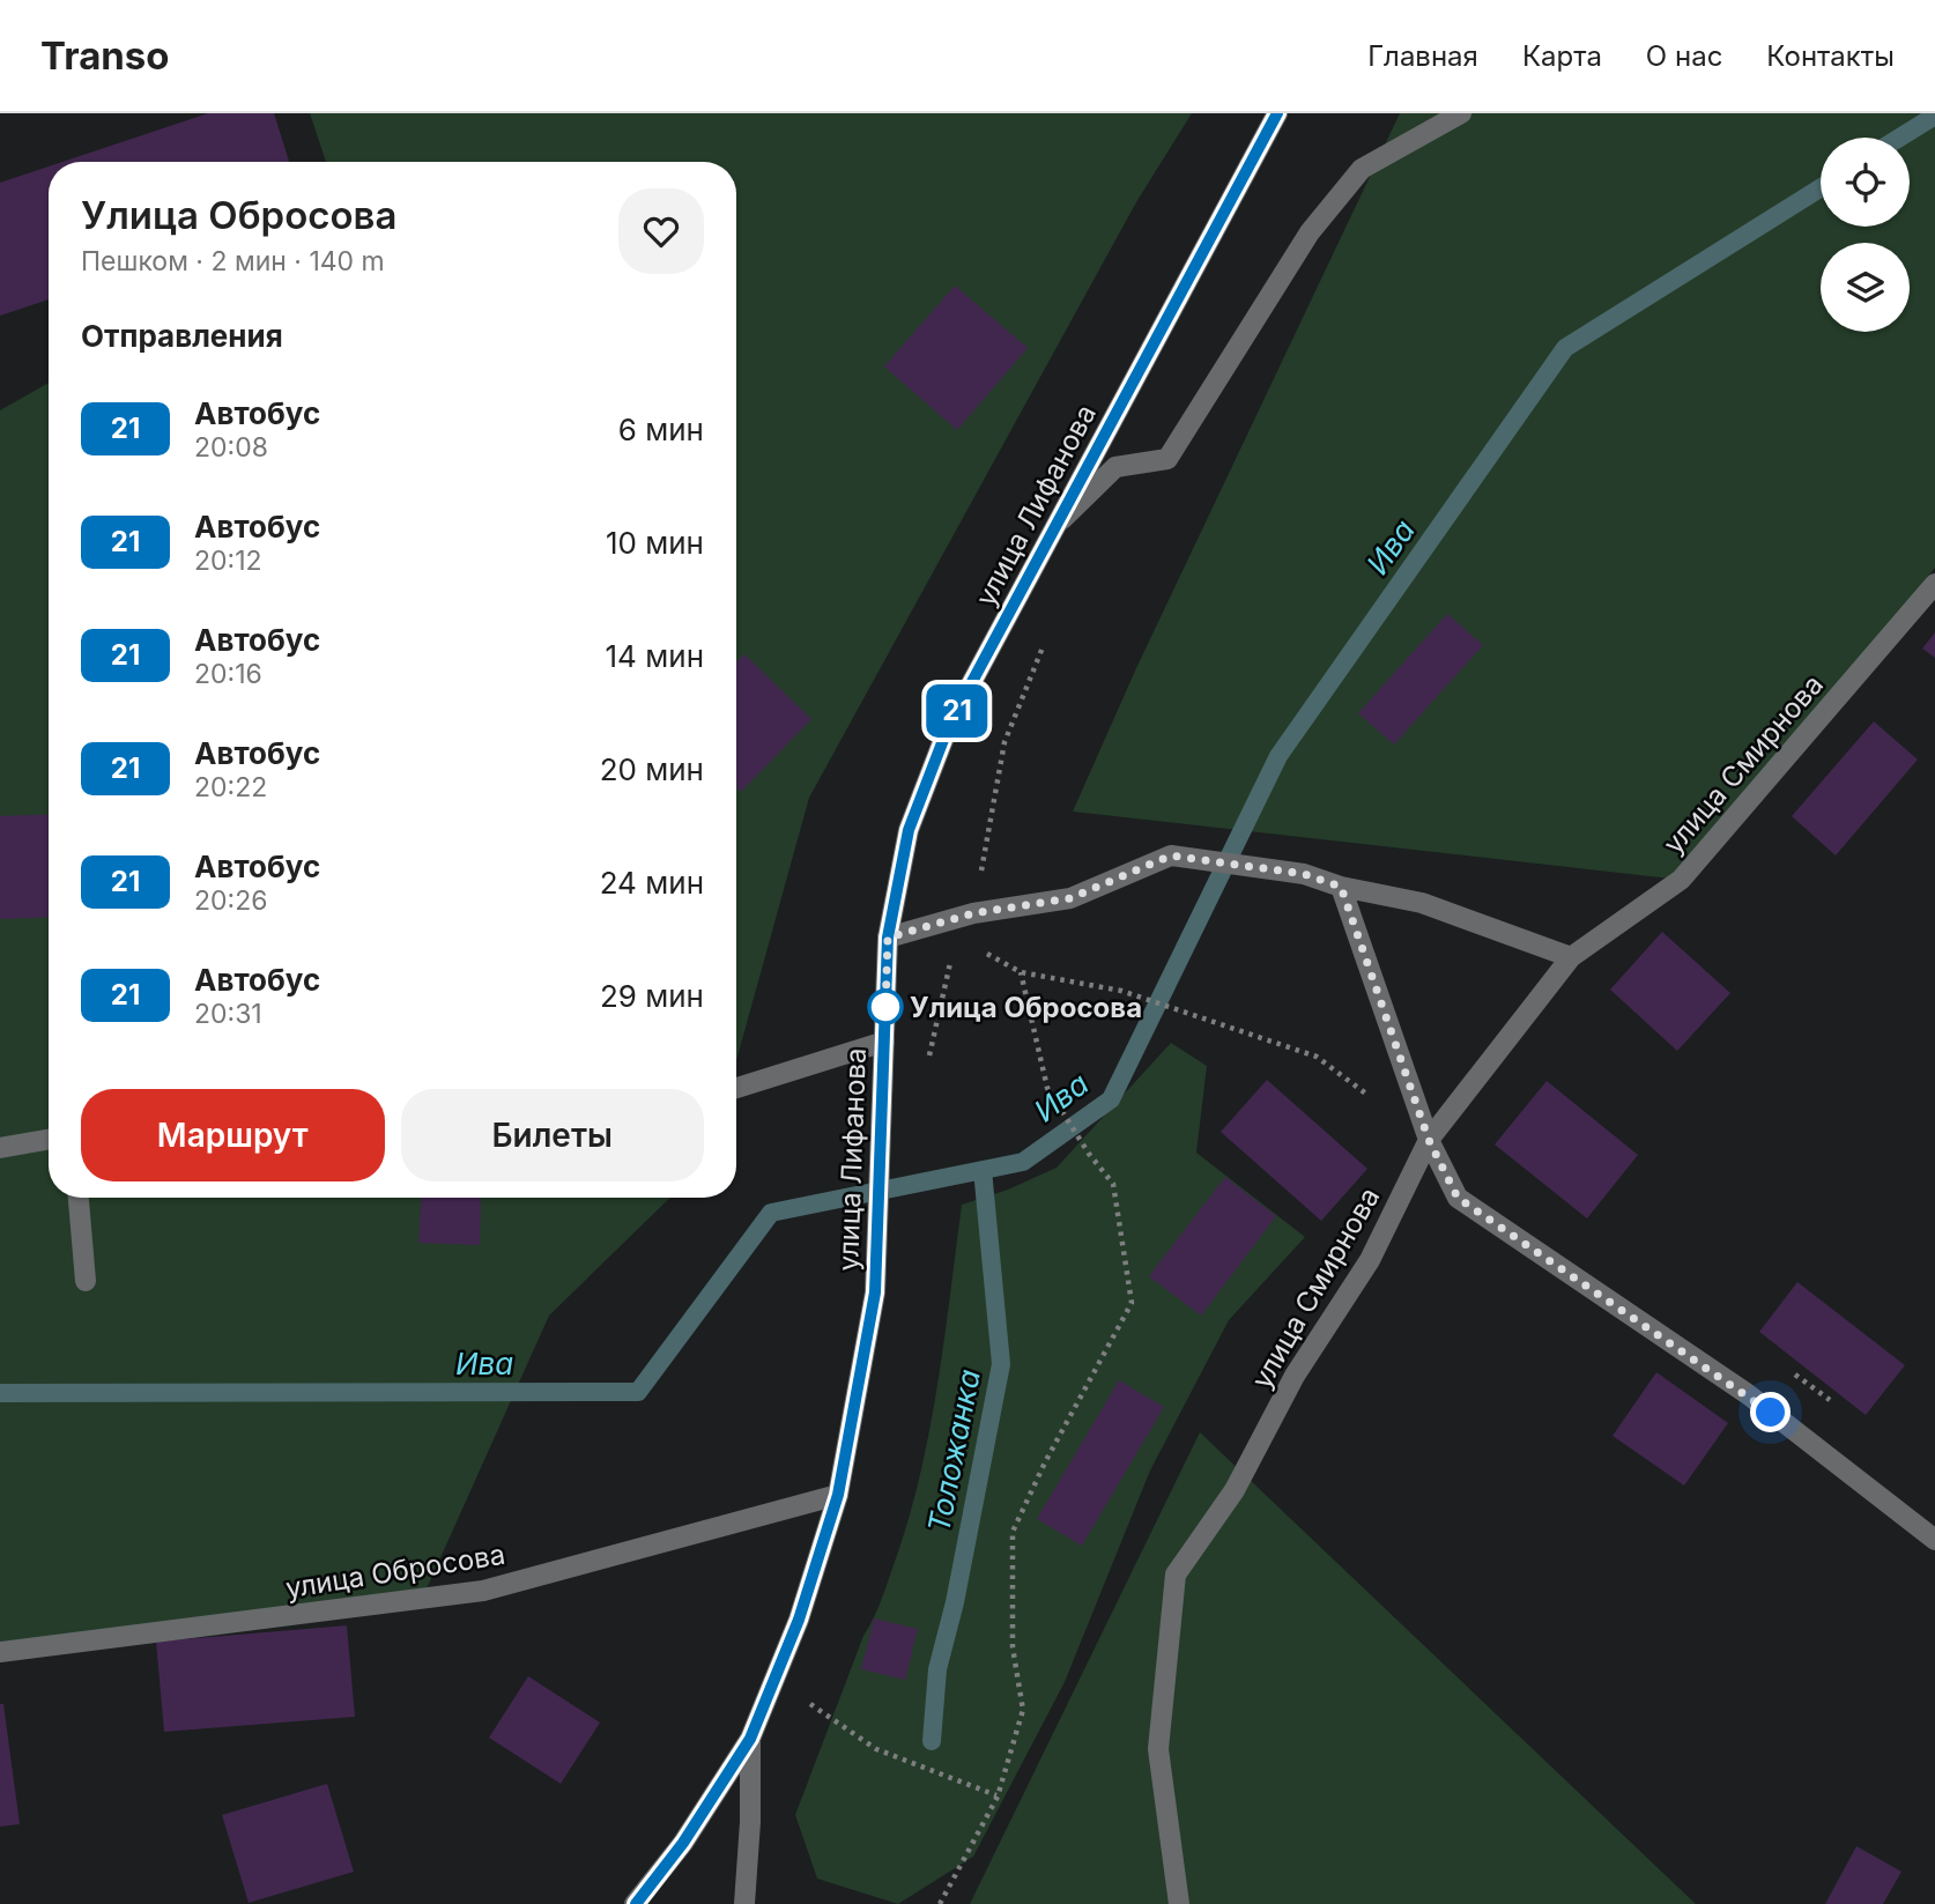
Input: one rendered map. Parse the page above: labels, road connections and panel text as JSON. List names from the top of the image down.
{
  "streets": {
    "street": ["улица Лифанова", "улица Смирнова", "улица Обросова"]
  },
  "crossings": [
    ["улица Лифанова", "улица Обросова"]
  ],
  "water": ["Ива", "Толожанка"],
  "places": ["Улица Обросова"],
  "lines": ["bus line 21"],
  "page": {
    "header": "Transo",
    "nav": [
      "Главная",
      "Карта",
      "О нас",
      "Контакты"
    ],
    "on_map": "21",
    "heading": [
      ["Улица Обросова", "Пешком · 2 мин · 140 m"],
      "Отправления"
    ],
    "list": [
      {
        "mark": "21",
        "name": "Автобус",
        "note": "20:08",
        "value": "6 мин"
      },
      {
        "mark": "21",
        "name": "Автобус",
        "note": "20:12",
        "value": "10 мин"
      },
      {
        "mark": "21",
        "name": "Автобус",
        "note": "20:16",
        "value": "14 мин"
      },
      {
        "mark": "21",
        "name": "Автобус",
        "note": "20:22",
        "value": "20 мин"
      },
      {
        "mark": "21",
        "name": "Автобус",
        "note": "20:26",
        "value": "24 мин"
      },
      {
        "mark": "21",
        "name": "Автобус",
        "note": "20:31",
        "value": "29 мин"
      }
    ],
    "buttons": ["Маршрут", "Билеты"]
  }
}
